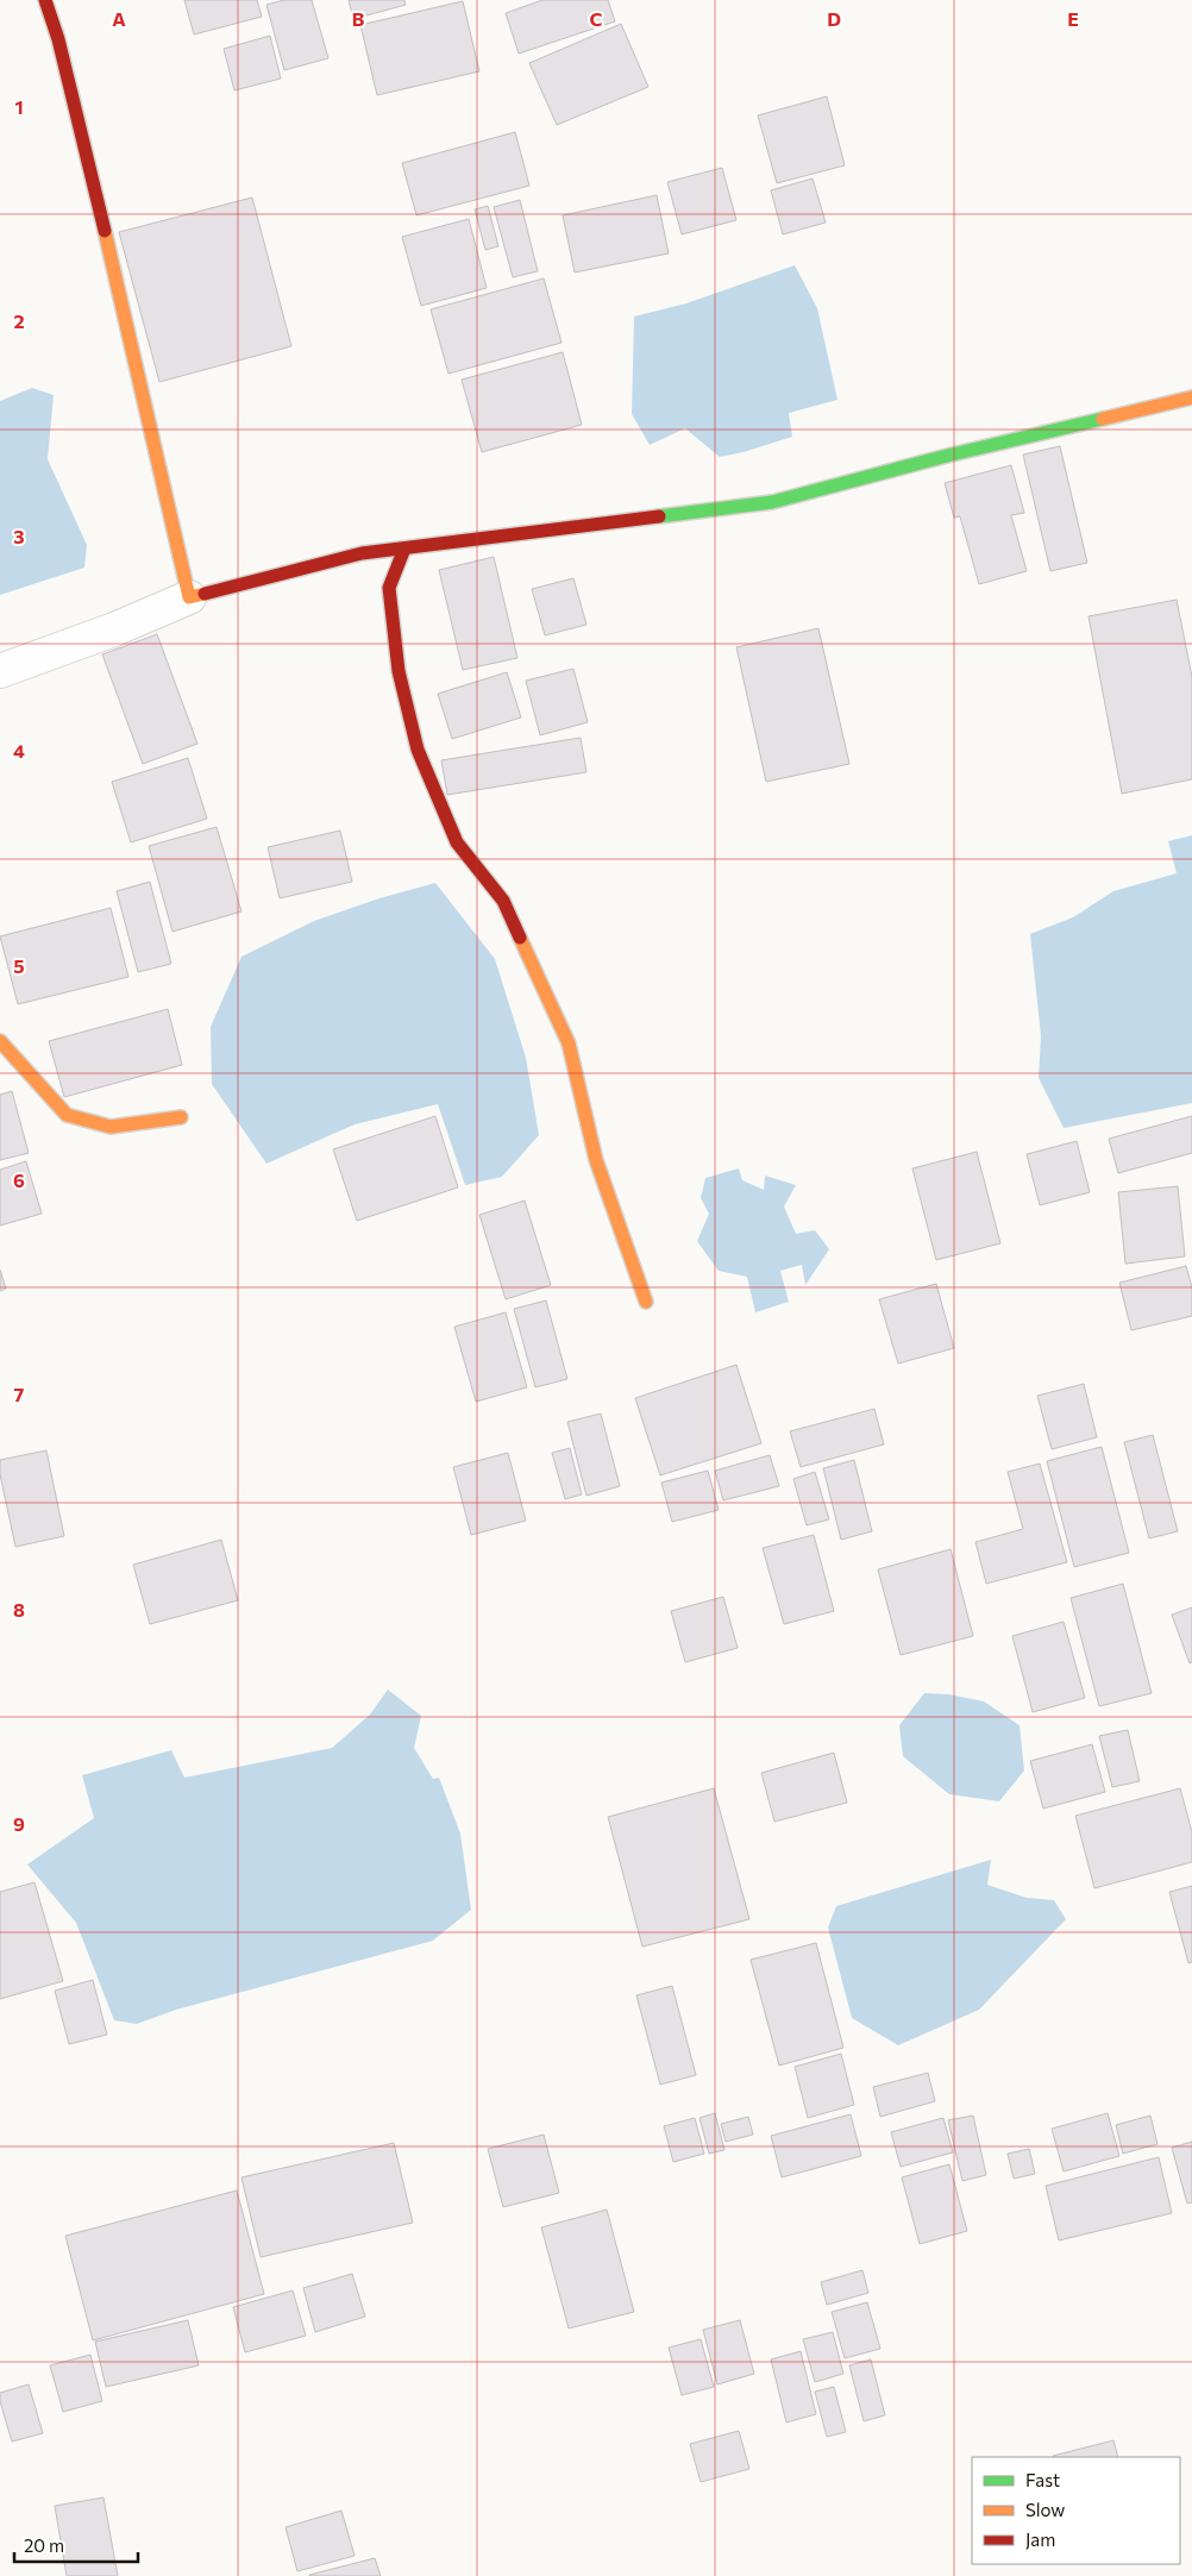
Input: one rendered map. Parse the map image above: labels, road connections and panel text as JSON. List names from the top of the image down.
{
  "legend": ["Fast", "Slow", "Jam"],
  "scale_bar": "20 m",
  "grid": {
    "columns": [
      "A",
      "B",
      "C",
      "D",
      "E"
    ],
    "rows": [
      "1",
      "2",
      "3",
      "4",
      "5",
      "6",
      "7",
      "8",
      "9"
    ]
  }
}
